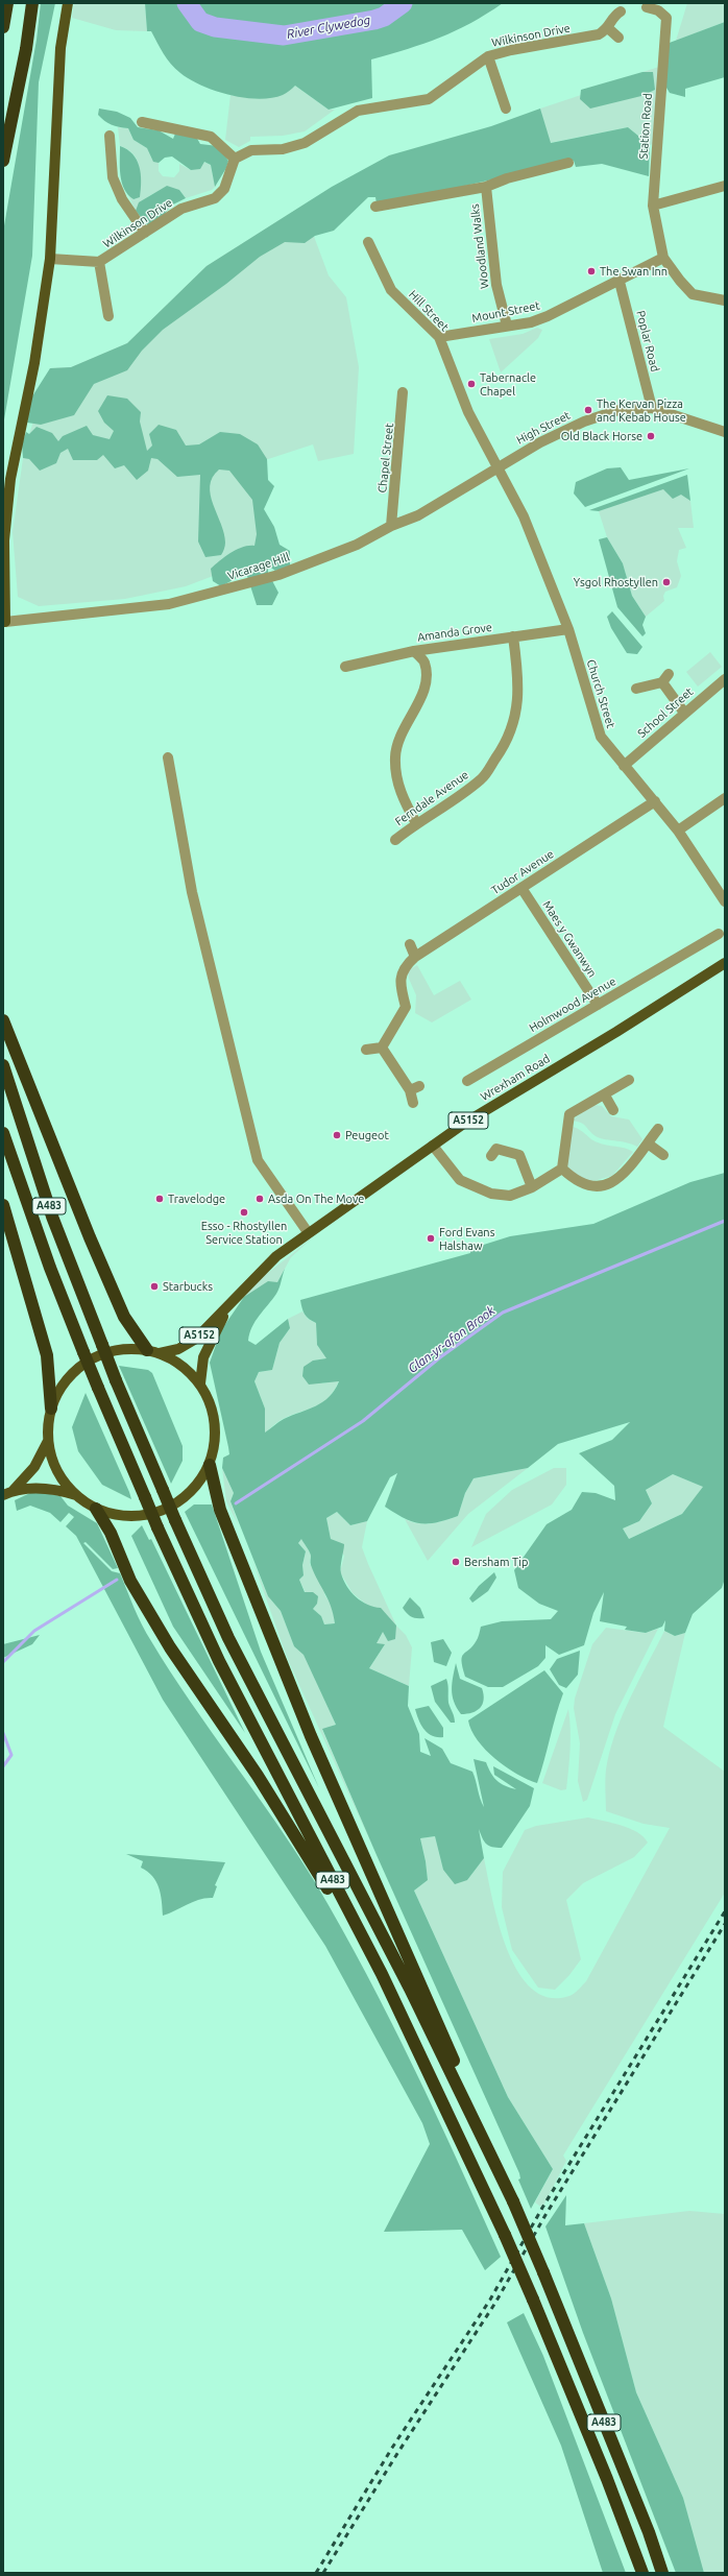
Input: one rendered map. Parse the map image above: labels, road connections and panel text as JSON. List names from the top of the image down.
{
  "streets": {
    "highway": ["A483"],
    "main road": ["Wrexham Road", "A5152"],
    "street": [
      "Wilkinson Drive",
      "Station Road",
      "Woodland Walks",
      "Hill Street",
      "Mount Street",
      "Poplar Road",
      "High Street",
      "Chapel Street",
      "Vicarage Hill",
      "Amanda Grove",
      "Church Street",
      "School Street",
      "Ferndale Avenue",
      "Tudor Avenue",
      "Maes y Gwanwyn",
      "Holmwood Avenue"
    ]
  },
  "crossings": [
    ["Station Road", "Mount Street"],
    ["Woodland Walks", "Mount Street"],
    ["Hill Street", "Mount Street"],
    ["Hill Street", "High Street"],
    ["Hill Street", "Vicarage Hill"],
    ["Hill Street", "Church Street"],
    ["Mount Street", "Poplar Road"],
    ["Poplar Road", "High Street"],
    ["High Street", "Vicarage Hill"],
    ["High Street", "Church Street"],
    ["Chapel Street", "Vicarage Hill"],
    ["Vicarage Hill", "Church Street"],
    ["Amanda Grove", "Church Street"],
    ["Amanda Grove", "Ferndale Avenue"],
    ["Church Street", "School Street"],
    ["Church Street", "Tudor Avenue"],
    ["Tudor Avenue", "Maes y Gwanwyn"],
    ["Maes y Gwanwyn", "Holmwood Avenue"]
  ],
  "water": ["River Clywedog", "Glan-yr-afon Brook"],
  "places": [
    "The Swan Inn",
    "Tabernacle Chapel",
    "The Kervan Pizza and Kebab House",
    "Old Black Horse",
    "Ysgol Rhostyllen",
    "Peugeot",
    "Travelodge",
    "Asda On The Move",
    "Esso - Rhostyllen Service Station",
    "Ford Evans Halshaw",
    "Starbucks",
    "Bersham Tip"
  ]
}
